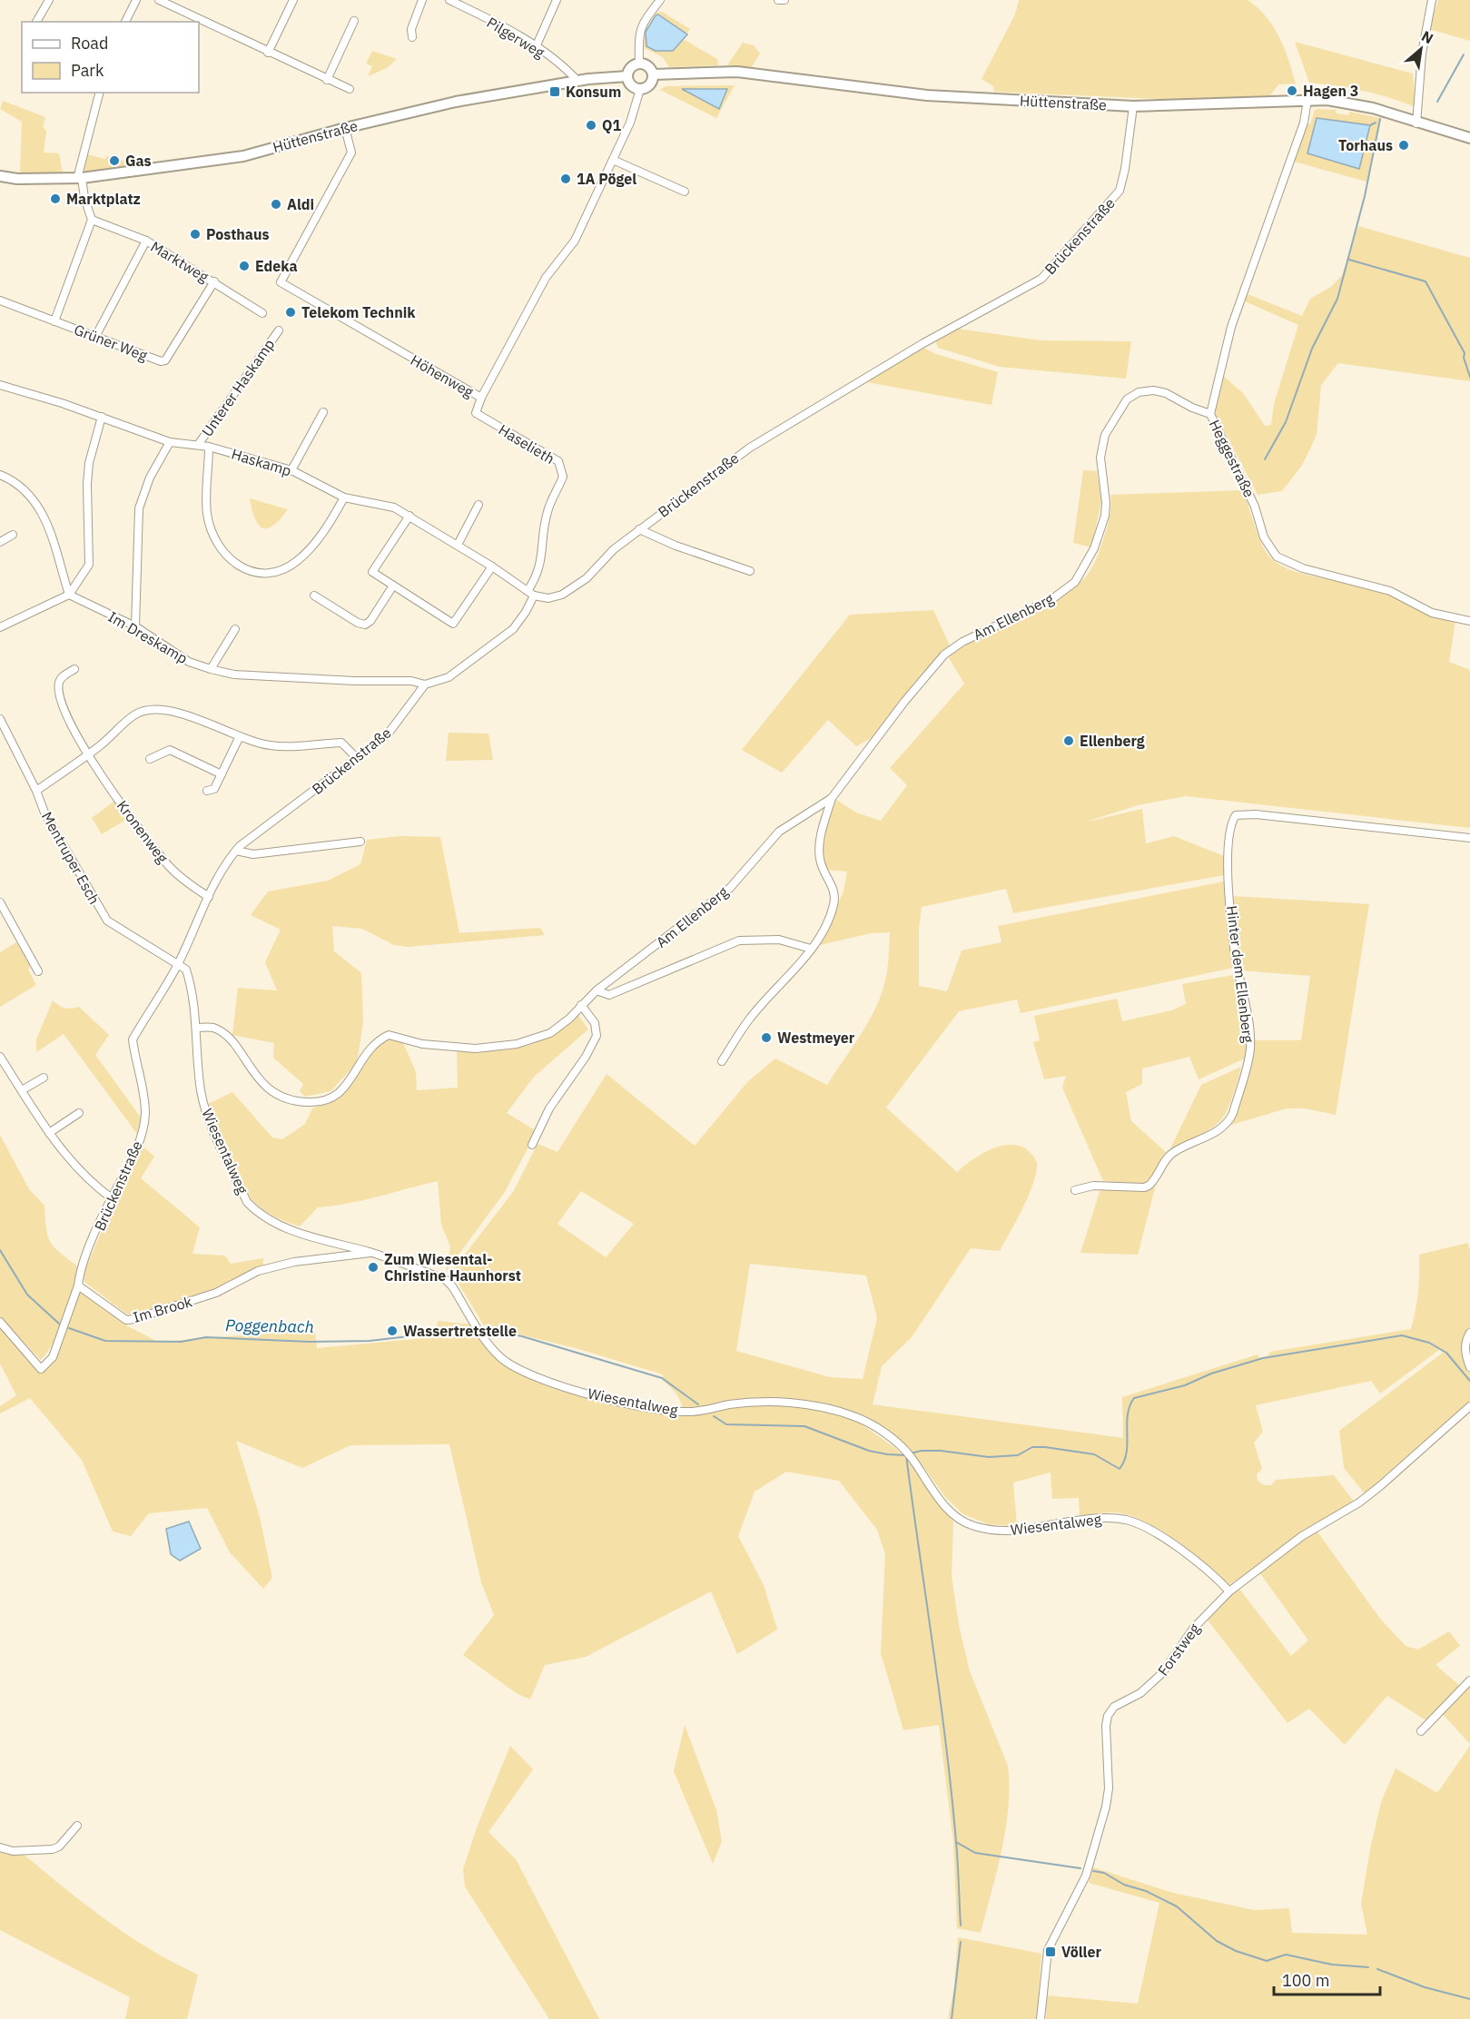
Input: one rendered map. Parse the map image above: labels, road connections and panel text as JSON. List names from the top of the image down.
{
  "streets": {
    "main road": ["Hüttenstraße"],
    "street": [
      "Pilgerweg",
      "Brückenstraße",
      "Marktweg",
      "Grüner Weg",
      "Höhenweg",
      "Unterer Haskamp",
      "Haselieth",
      "Heggestraße",
      "Haskamp",
      "Am Ellenberg",
      "Im Dreskamp",
      "Kronenweg",
      "Mentruper Esch",
      "Hinter dem Ellenberg",
      "Wiesentalweg",
      "Im Brook",
      "Forstweg"
    ]
  },
  "crossings": [
    ["Pilgerweg", "Hüttenstraße"],
    ["Hüttenstraße", "Brückenstraße"],
    ["Hüttenstraße", "Höhenweg"],
    ["Hüttenstraße", "Heggestraße"],
    ["Brückenstraße", "Haselieth"],
    ["Brückenstraße", "Haskamp"],
    ["Brückenstraße", "Im Dreskamp"],
    ["Brückenstraße", "Kronenweg"],
    ["Brückenstraße", "Mentruper Esch"],
    ["Brückenstraße", "Wiesentalweg"],
    ["Brückenstraße", "Im Brook"],
    ["Marktweg", "Grüner Weg"],
    ["Höhenweg", "Haselieth"],
    ["Unterer Haskamp", "Haskamp"],
    ["Haselieth", "Haskamp"],
    ["Heggestraße", "Am Ellenberg"],
    ["Am Ellenberg", "Wiesentalweg"],
    ["Mentruper Esch", "Wiesentalweg"],
    ["Wiesentalweg", "Im Brook"],
    ["Wiesentalweg", "Forstweg"]
  ],
  "water": ["Poggenbach"],
  "places": {
    "other": [
      "Hagen 3",
      "Q1",
      "Torhaus",
      "Gas",
      "1A Pögel",
      "Marktplatz",
      "Aldi",
      "Posthaus",
      "Edeka",
      "Telekom Technik",
      "Ellenberg",
      "Westmeyer",
      "Zum Wiesental- Christine Haunhorst",
      "Wassertretstelle"
    ],
    "transit": ["Konsum", "Völler"]
  },
  "legend": ["Road", "Park"],
  "scale_bar": "100 m",
  "north": "top right"
}
